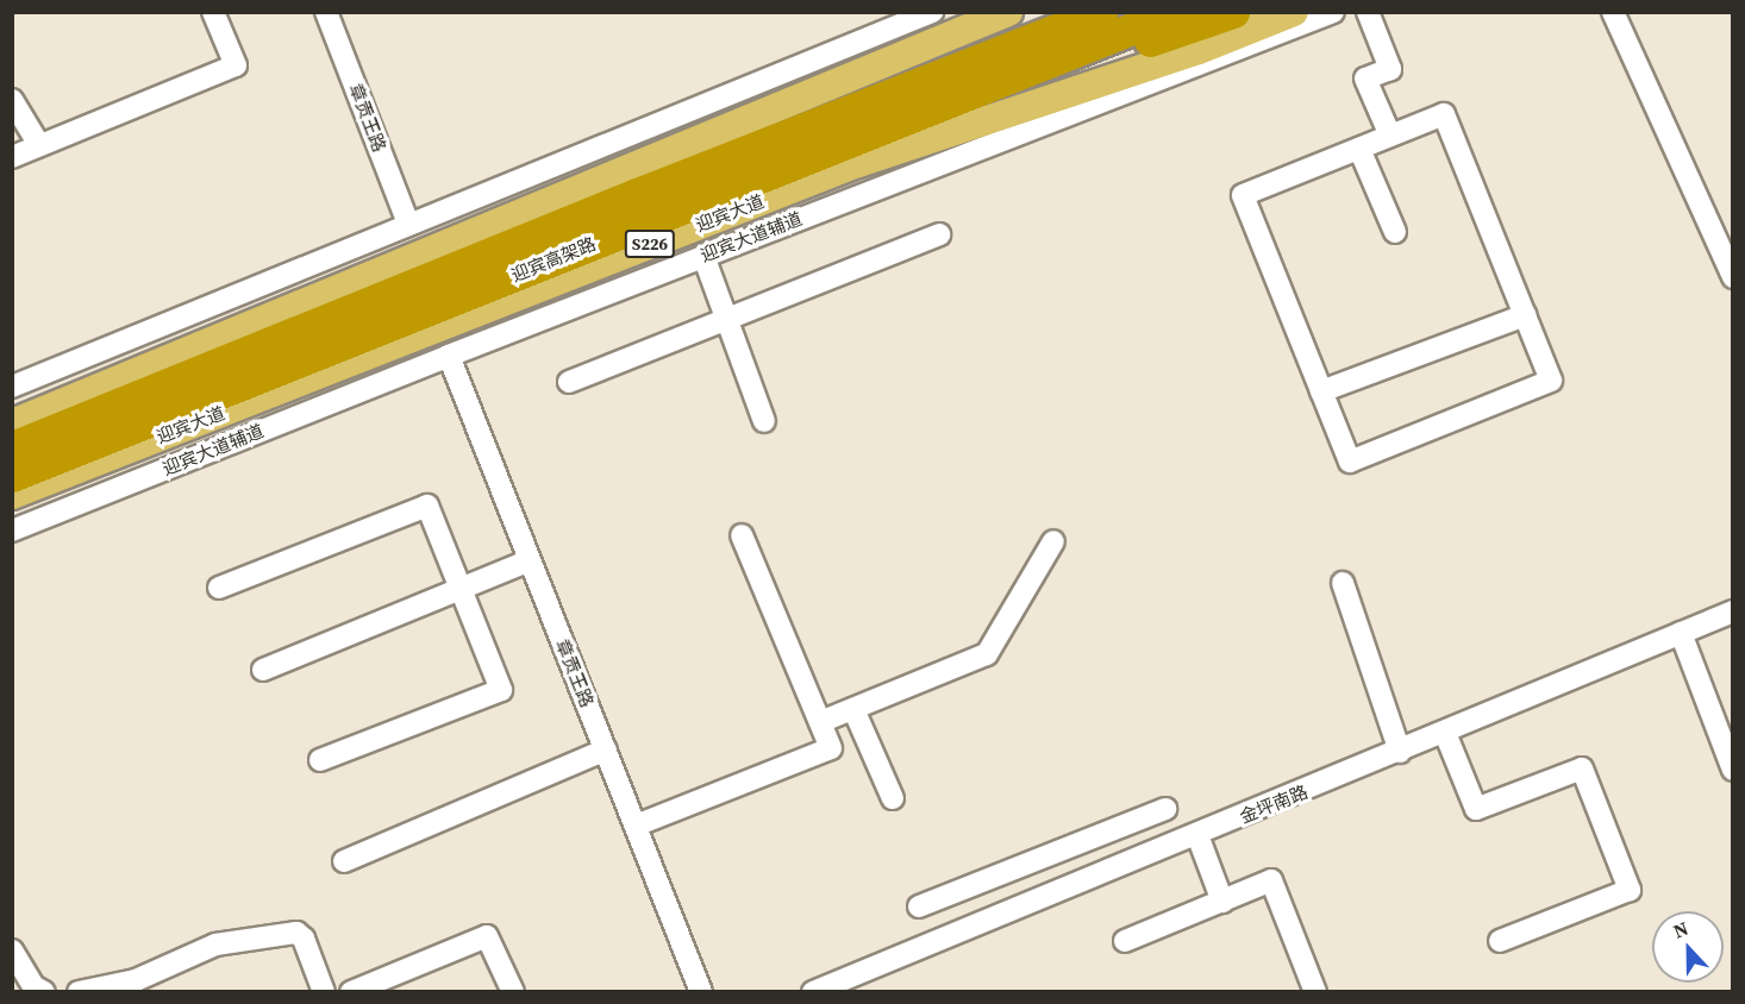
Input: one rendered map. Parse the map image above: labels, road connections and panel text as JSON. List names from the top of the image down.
{
  "streets": {
    "highway": ["迎宾高架路"],
    "main road": ["迎宾大道", "S226"],
    "street": ["章贡王路", "迎宾大道辅道", "金坪南路"]
  },
  "crossings": [
    ["章贡王路", "迎宾大道辅道"]
  ],
  "north": "top"
}
